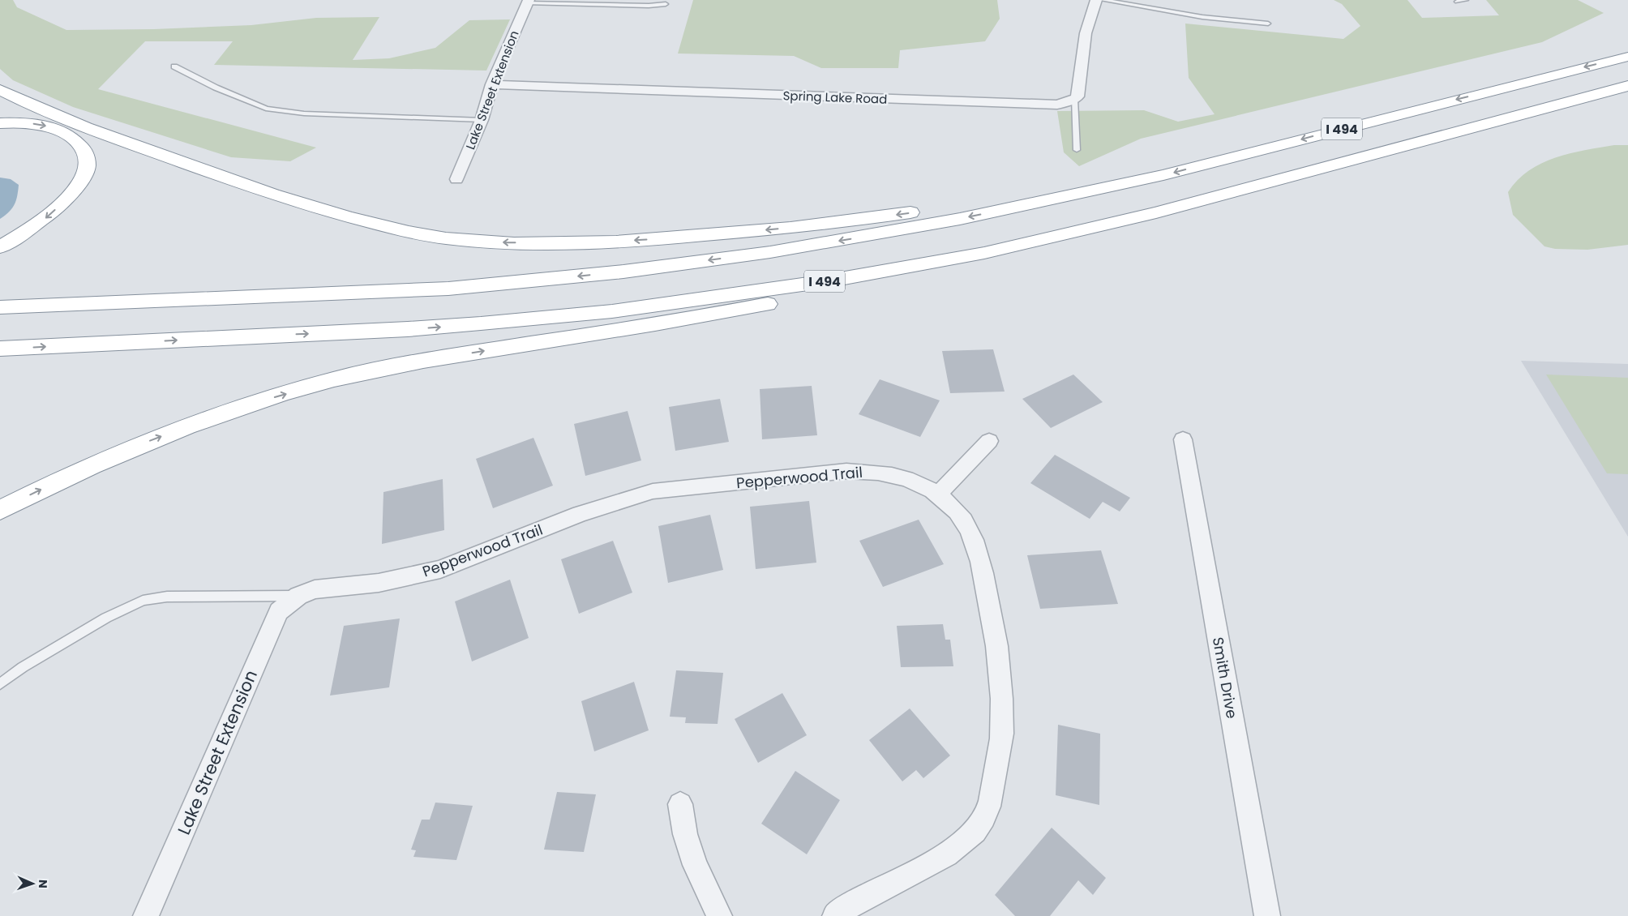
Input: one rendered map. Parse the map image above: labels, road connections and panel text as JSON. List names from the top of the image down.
{
  "streets": {
    "highway": ["I 494"],
    "street": [
      "Lake Street Extension",
      "Spring Lake Road",
      "Pepperwood Trail",
      "Smith Drive"
    ]
  },
  "crossings": [
    ["Lake Street Extension", "Spring Lake Road"],
    ["Lake Street Extension", "Pepperwood Trail"]
  ],
  "north": "right"
}
